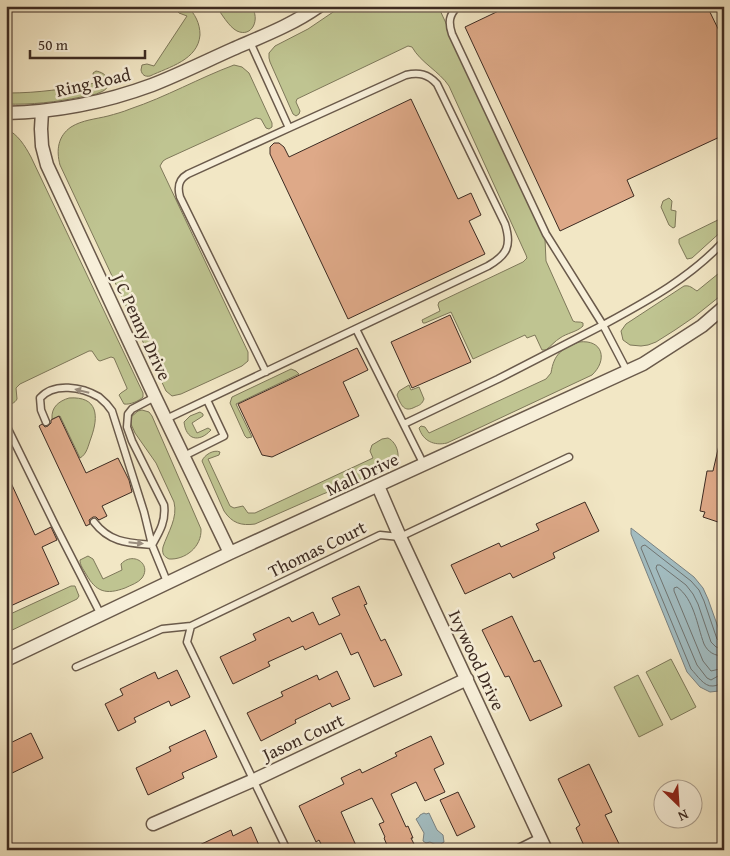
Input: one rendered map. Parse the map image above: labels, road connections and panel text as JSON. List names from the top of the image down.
{
  "streets": {
    "street": [
      "Ring Road",
      "J C Penny Drive",
      "Mall Drive",
      "Ivywood Drive",
      "Jason Court"
    ],
    "lane": ["Thomas Court"]
  },
  "crossings": [
    ["Ring Road", "J C Penny Drive"],
    ["J C Penny Drive", "Mall Drive"],
    ["Mall Drive", "Ivywood Drive"],
    ["Thomas Court", "Ivywood Drive"],
    ["Ivywood Drive", "Jason Court"]
  ],
  "scale_bar": "50 m",
  "north": "bottom right"
}
